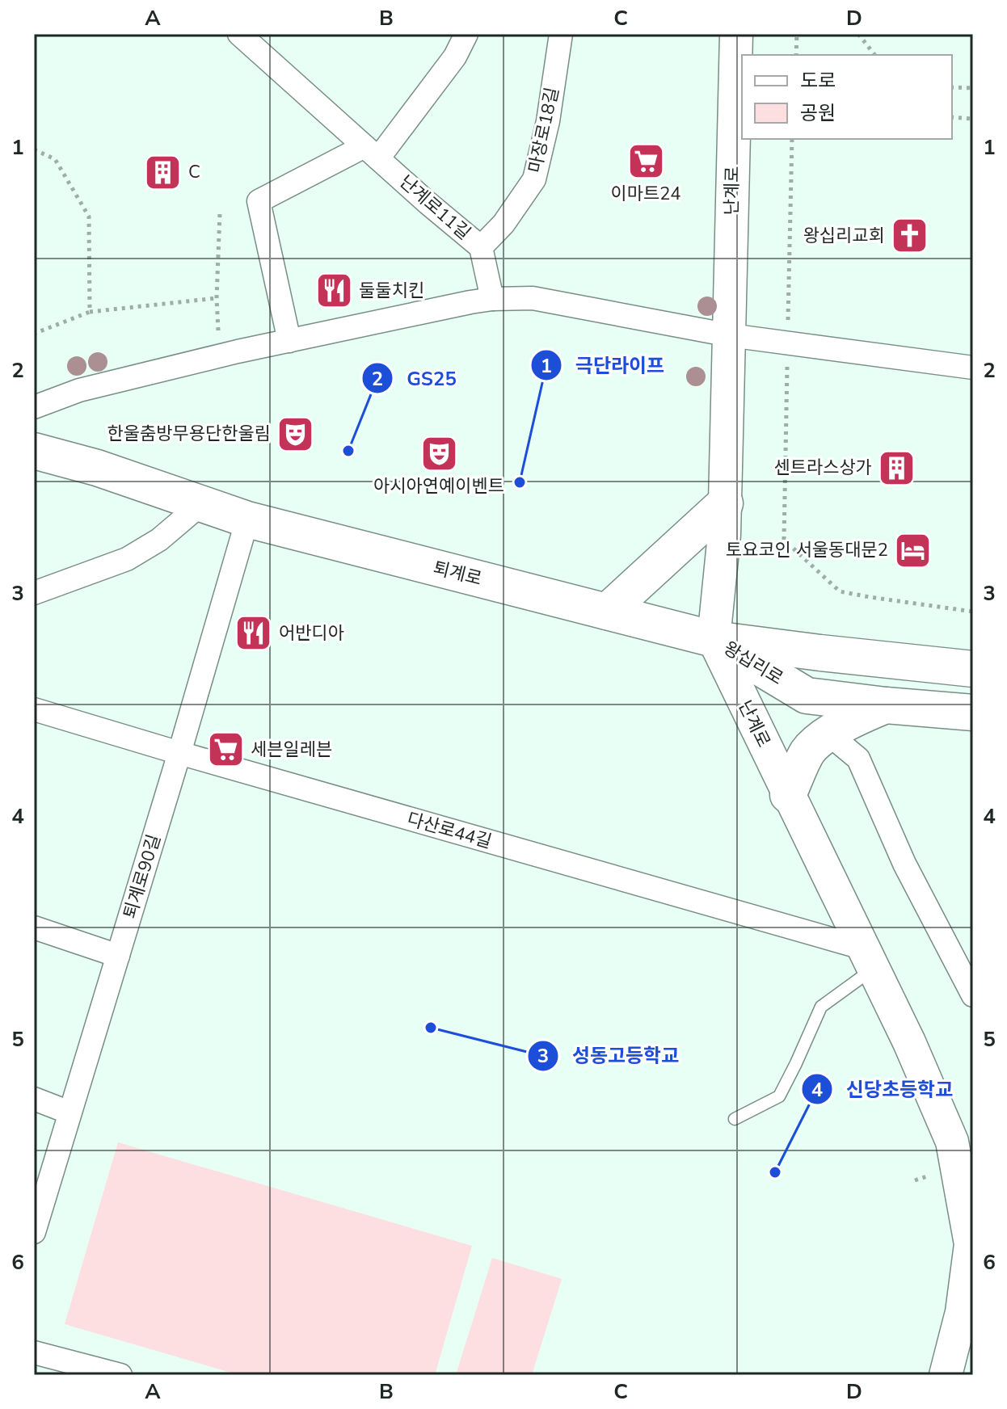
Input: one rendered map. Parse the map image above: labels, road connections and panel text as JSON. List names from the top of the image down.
{
  "streets": {
    "main road": ["난계로", "퇴계로", "왕십리로"],
    "street": [
      "마장로18길",
      "난계로11길",
      "다산로44길",
      "퇴계로90길"
    ]
  },
  "crossings": [
    ["마장로18길", "난계로11길"],
    ["난계로", "퇴계로"],
    ["난계로", "왕십리로"],
    ["난계로", "다산로44길"],
    ["퇴계로", "왕십리로"],
    ["퇴계로", "퇴계로90길"],
    ["다산로44길", "퇴계로90길"]
  ],
  "places": {
    "supermarket": ["이마트24", "세븐일레븐"],
    "building": ["C", "센트라스상가"],
    "church": ["왕십리교회"],
    "restaurant": ["둘둘치킨", "어반디아"],
    "theatre": ["한울춤방무용단한울림", "아시아연예이벤트"],
    "other": [
      "GS25",
      "극단라이프",
      "성동고등학교",
      "신당초등학교"
    ],
    "hotel": ["토요코인 서울동대문2"]
  },
  "legend": ["도로", "공원"],
  "grid": {
    "columns": [
      "A",
      "B",
      "C",
      "D"
    ],
    "rows": [
      "1",
      "2",
      "3",
      "4",
      "5",
      "6"
    ]
  }
}
